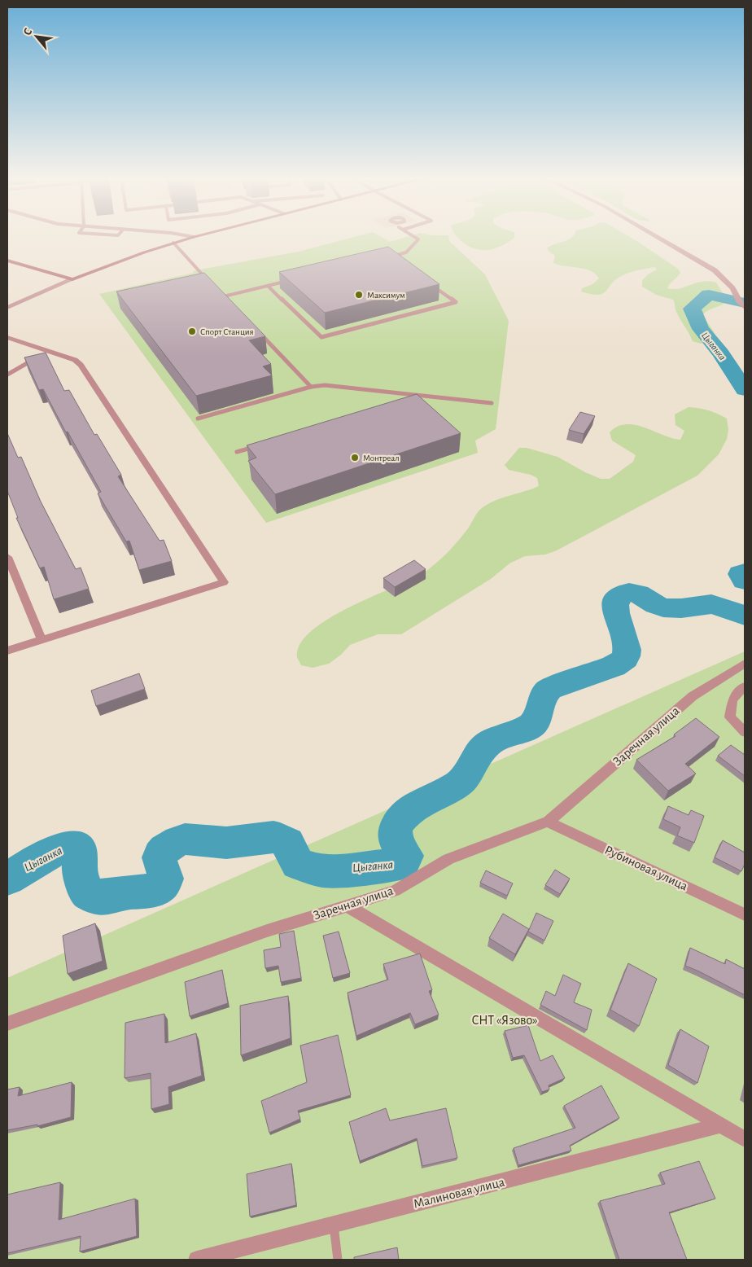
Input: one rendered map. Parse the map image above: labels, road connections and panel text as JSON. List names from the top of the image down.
{
  "streets": {
    "street": ["Заречная улица", "Рубиновая улица", "Малиновая улица"]
  },
  "crossings": [
    ["Заречная улица", "Рубиновая улица"]
  ],
  "water": ["Цыганка"],
  "parks": ["СНТ «Язово»"],
  "places": ["Максимум", "Спорт Станция", "Монтреал"],
  "north": "top left"
}
